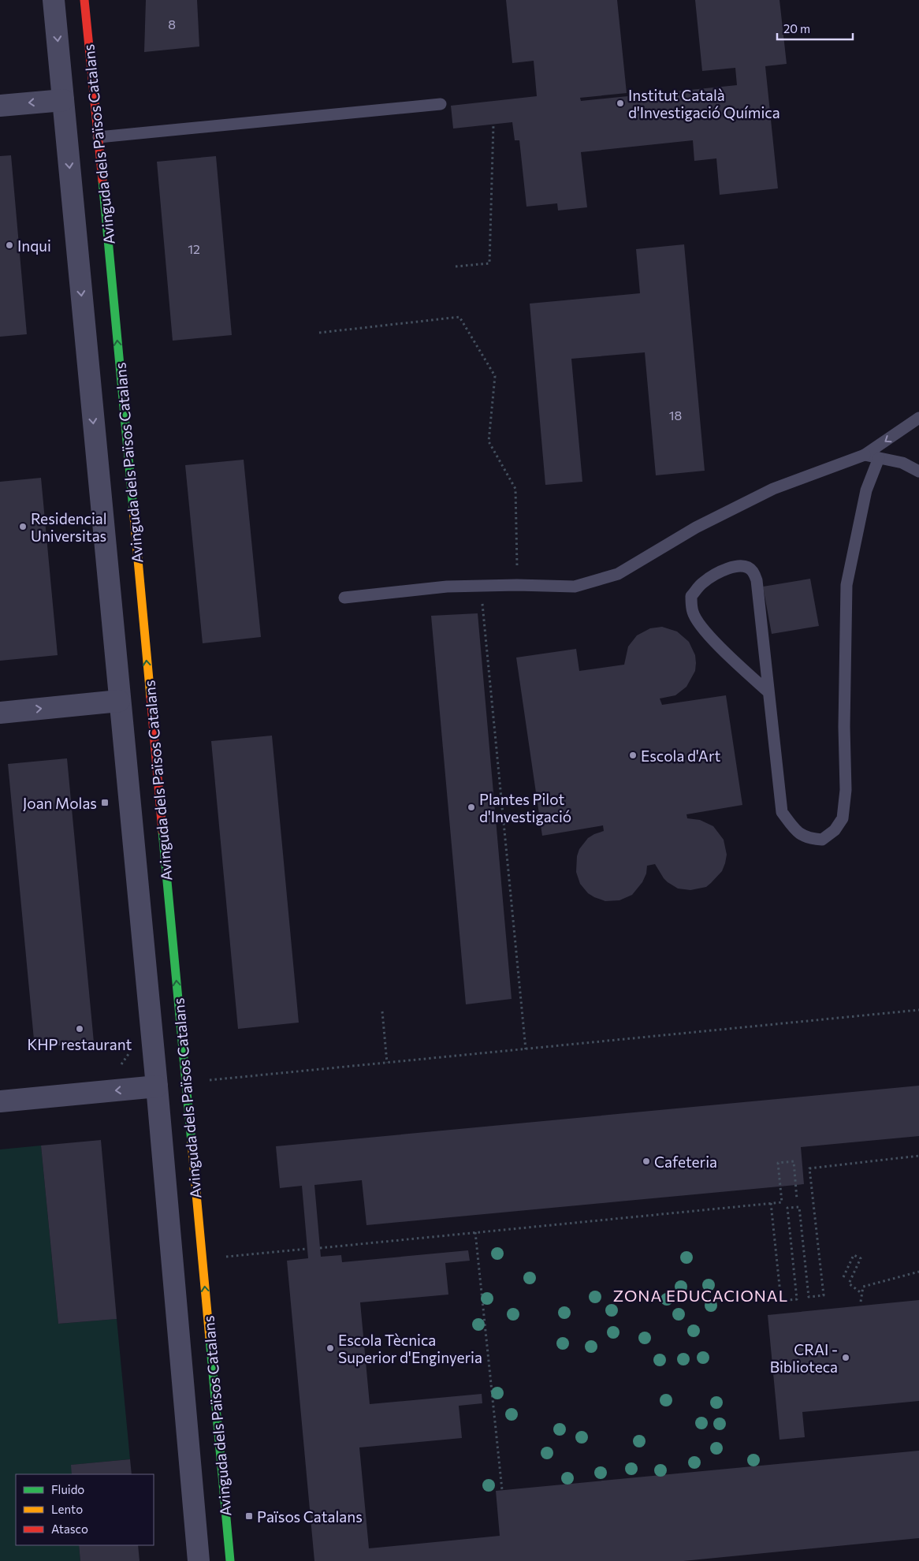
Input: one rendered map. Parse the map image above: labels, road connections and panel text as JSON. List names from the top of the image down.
{
  "streets": {
    "street": ["Avinguda dels Països Catalans"]
  },
  "districts": ["ZONA EDUCACIONAL"],
  "places": {
    "other": [
      "Institut Català d'Investigació Química",
      "Inqui",
      "Residencial Universitas",
      "Escola d'Art",
      "Plantes Pilot d'Investigació",
      "KHP restaurant",
      "Cafeteria",
      "Escola Tècnica Superior d'Enginyeria",
      "CRAI - Biblioteca"
    ],
    "transit": ["Joan Molas", "Països Catalans"]
  },
  "house_numbers": ["8", "12", "18"],
  "legend": ["Fluido", "Lento", "Atasco"],
  "scale_bar": "20 m"
}
